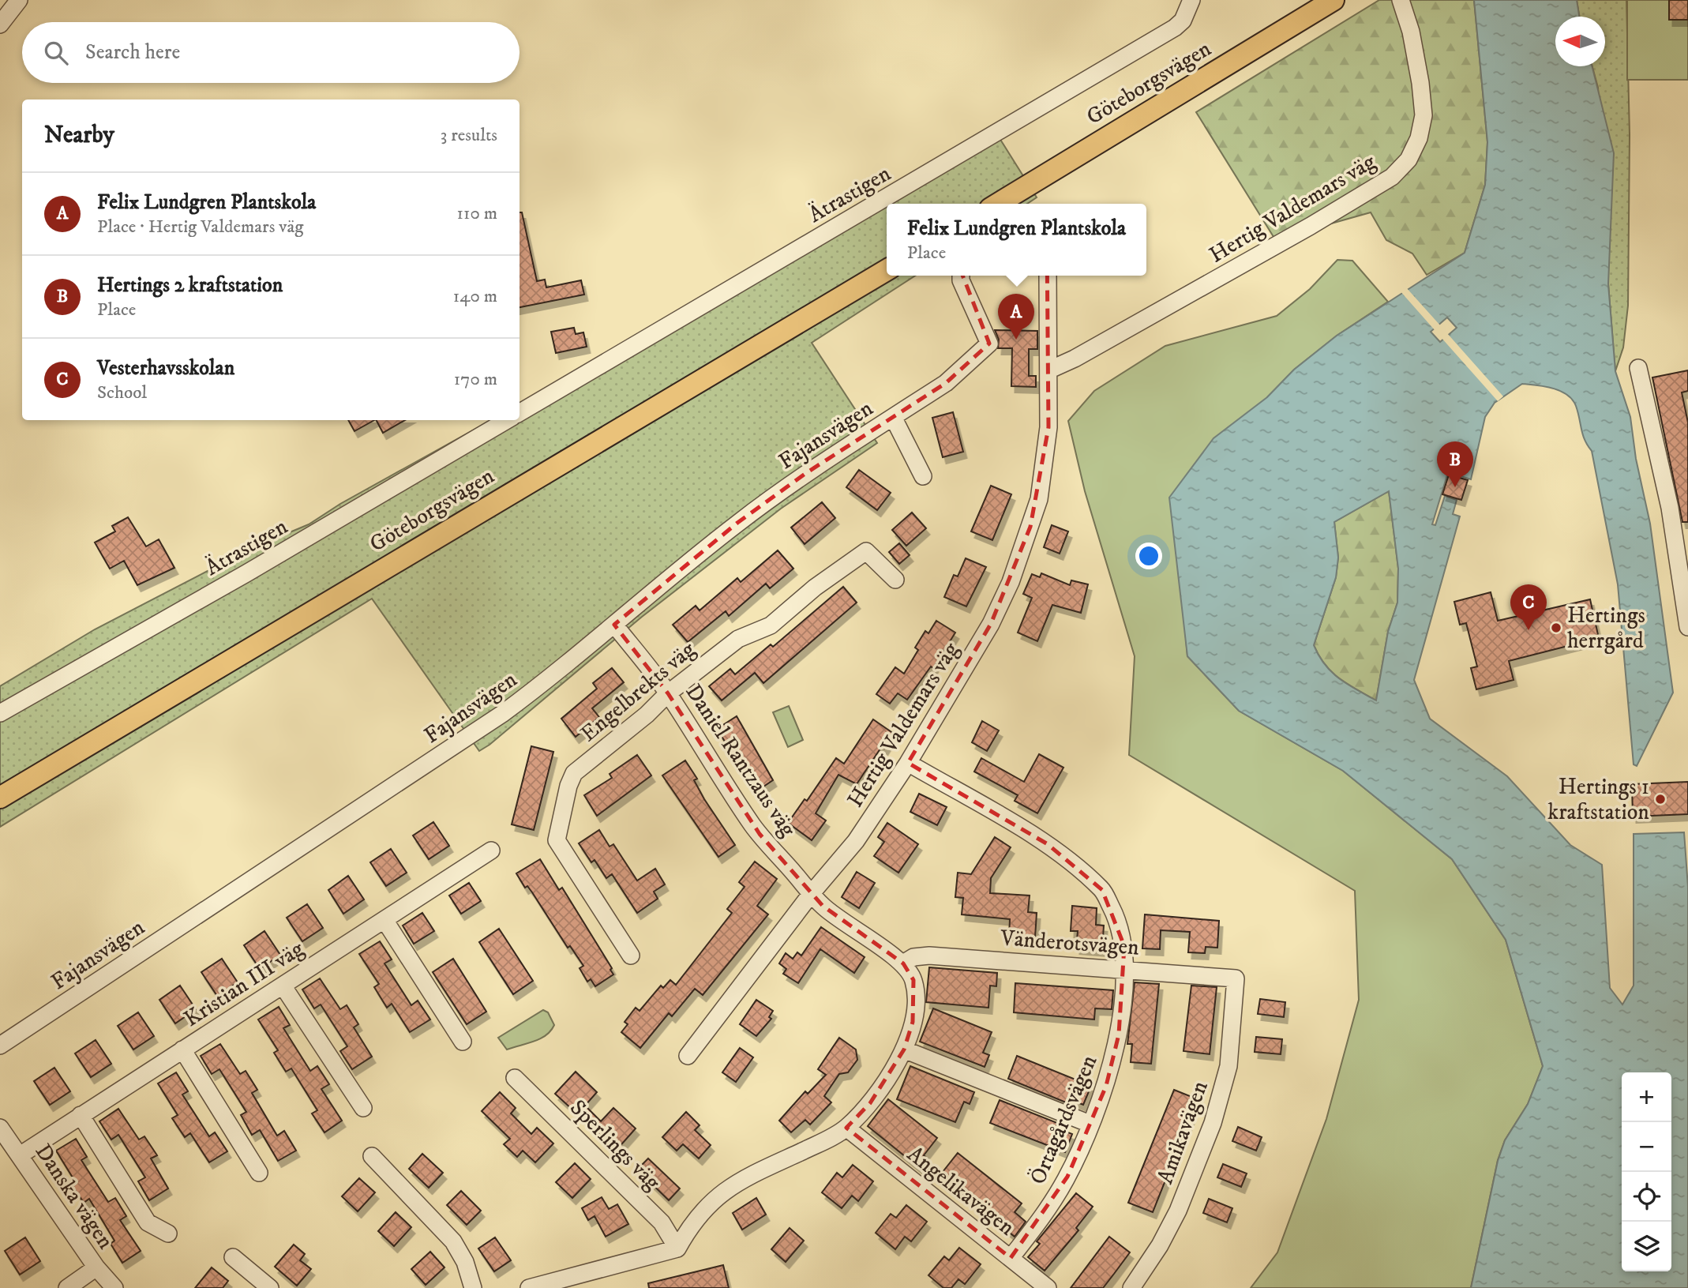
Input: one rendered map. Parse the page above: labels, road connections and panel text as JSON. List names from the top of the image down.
{
  "streets": {
    "main road": ["Göteborgsvägen"],
    "street": [
      "Ätrastigen",
      "Hertig Valdemars väg",
      "Fajansvägen",
      "Engelbrekts väg",
      "Daniel Rantzaus väg",
      "Vänderotsvägen",
      "Kristian III väg",
      "Örtagårdsvägen",
      "Amikavägen",
      "Sperlings väg",
      "Angelikavägen",
      "Danska vägen"
    ]
  },
  "crossings": [
    ["Hertig Valdemars väg", "Daniel Rantzaus väg"],
    ["Hertig Valdemars väg", "Örtagårdsvägen"],
    ["Fajansvägen", "Daniel Rantzaus väg"],
    ["Engelbrekts väg", "Daniel Rantzaus väg"],
    ["Daniel Rantzaus väg", "Vänderotsvägen"],
    ["Vänderotsvägen", "Örtagårdsvägen"],
    ["Vänderotsvägen", "Amikavägen"],
    ["Kristian III väg", "Danska vägen"],
    ["Örtagårdsvägen", "Angelikavägen"]
  ],
  "places": ["Hertings herrgård", "Hertings 1 kraftstation"],
  "north": "left",
  "page": {
    "search": "Search here",
    "heading": ["Nearby", "3 results"],
    "list": [
      {
        "mark": "A",
        "name": "Felix Lundgren Plantskola",
        "note": "Place · Hertig Valdemars väg",
        "value": "110 m"
      },
      {
        "mark": "B",
        "name": "Hertings 2 kraftstation",
        "note": "Place",
        "value": "140 m"
      },
      {
        "mark": "C",
        "name": "Vesterhavsskolan",
        "note": "School",
        "value": "170 m"
      }
    ],
    "popup": ["Felix Lundgren Plantskola", "Place"],
    "pins": ["A", "B", "C"],
    "map_buttons": ["+", "−"]
  }
}
